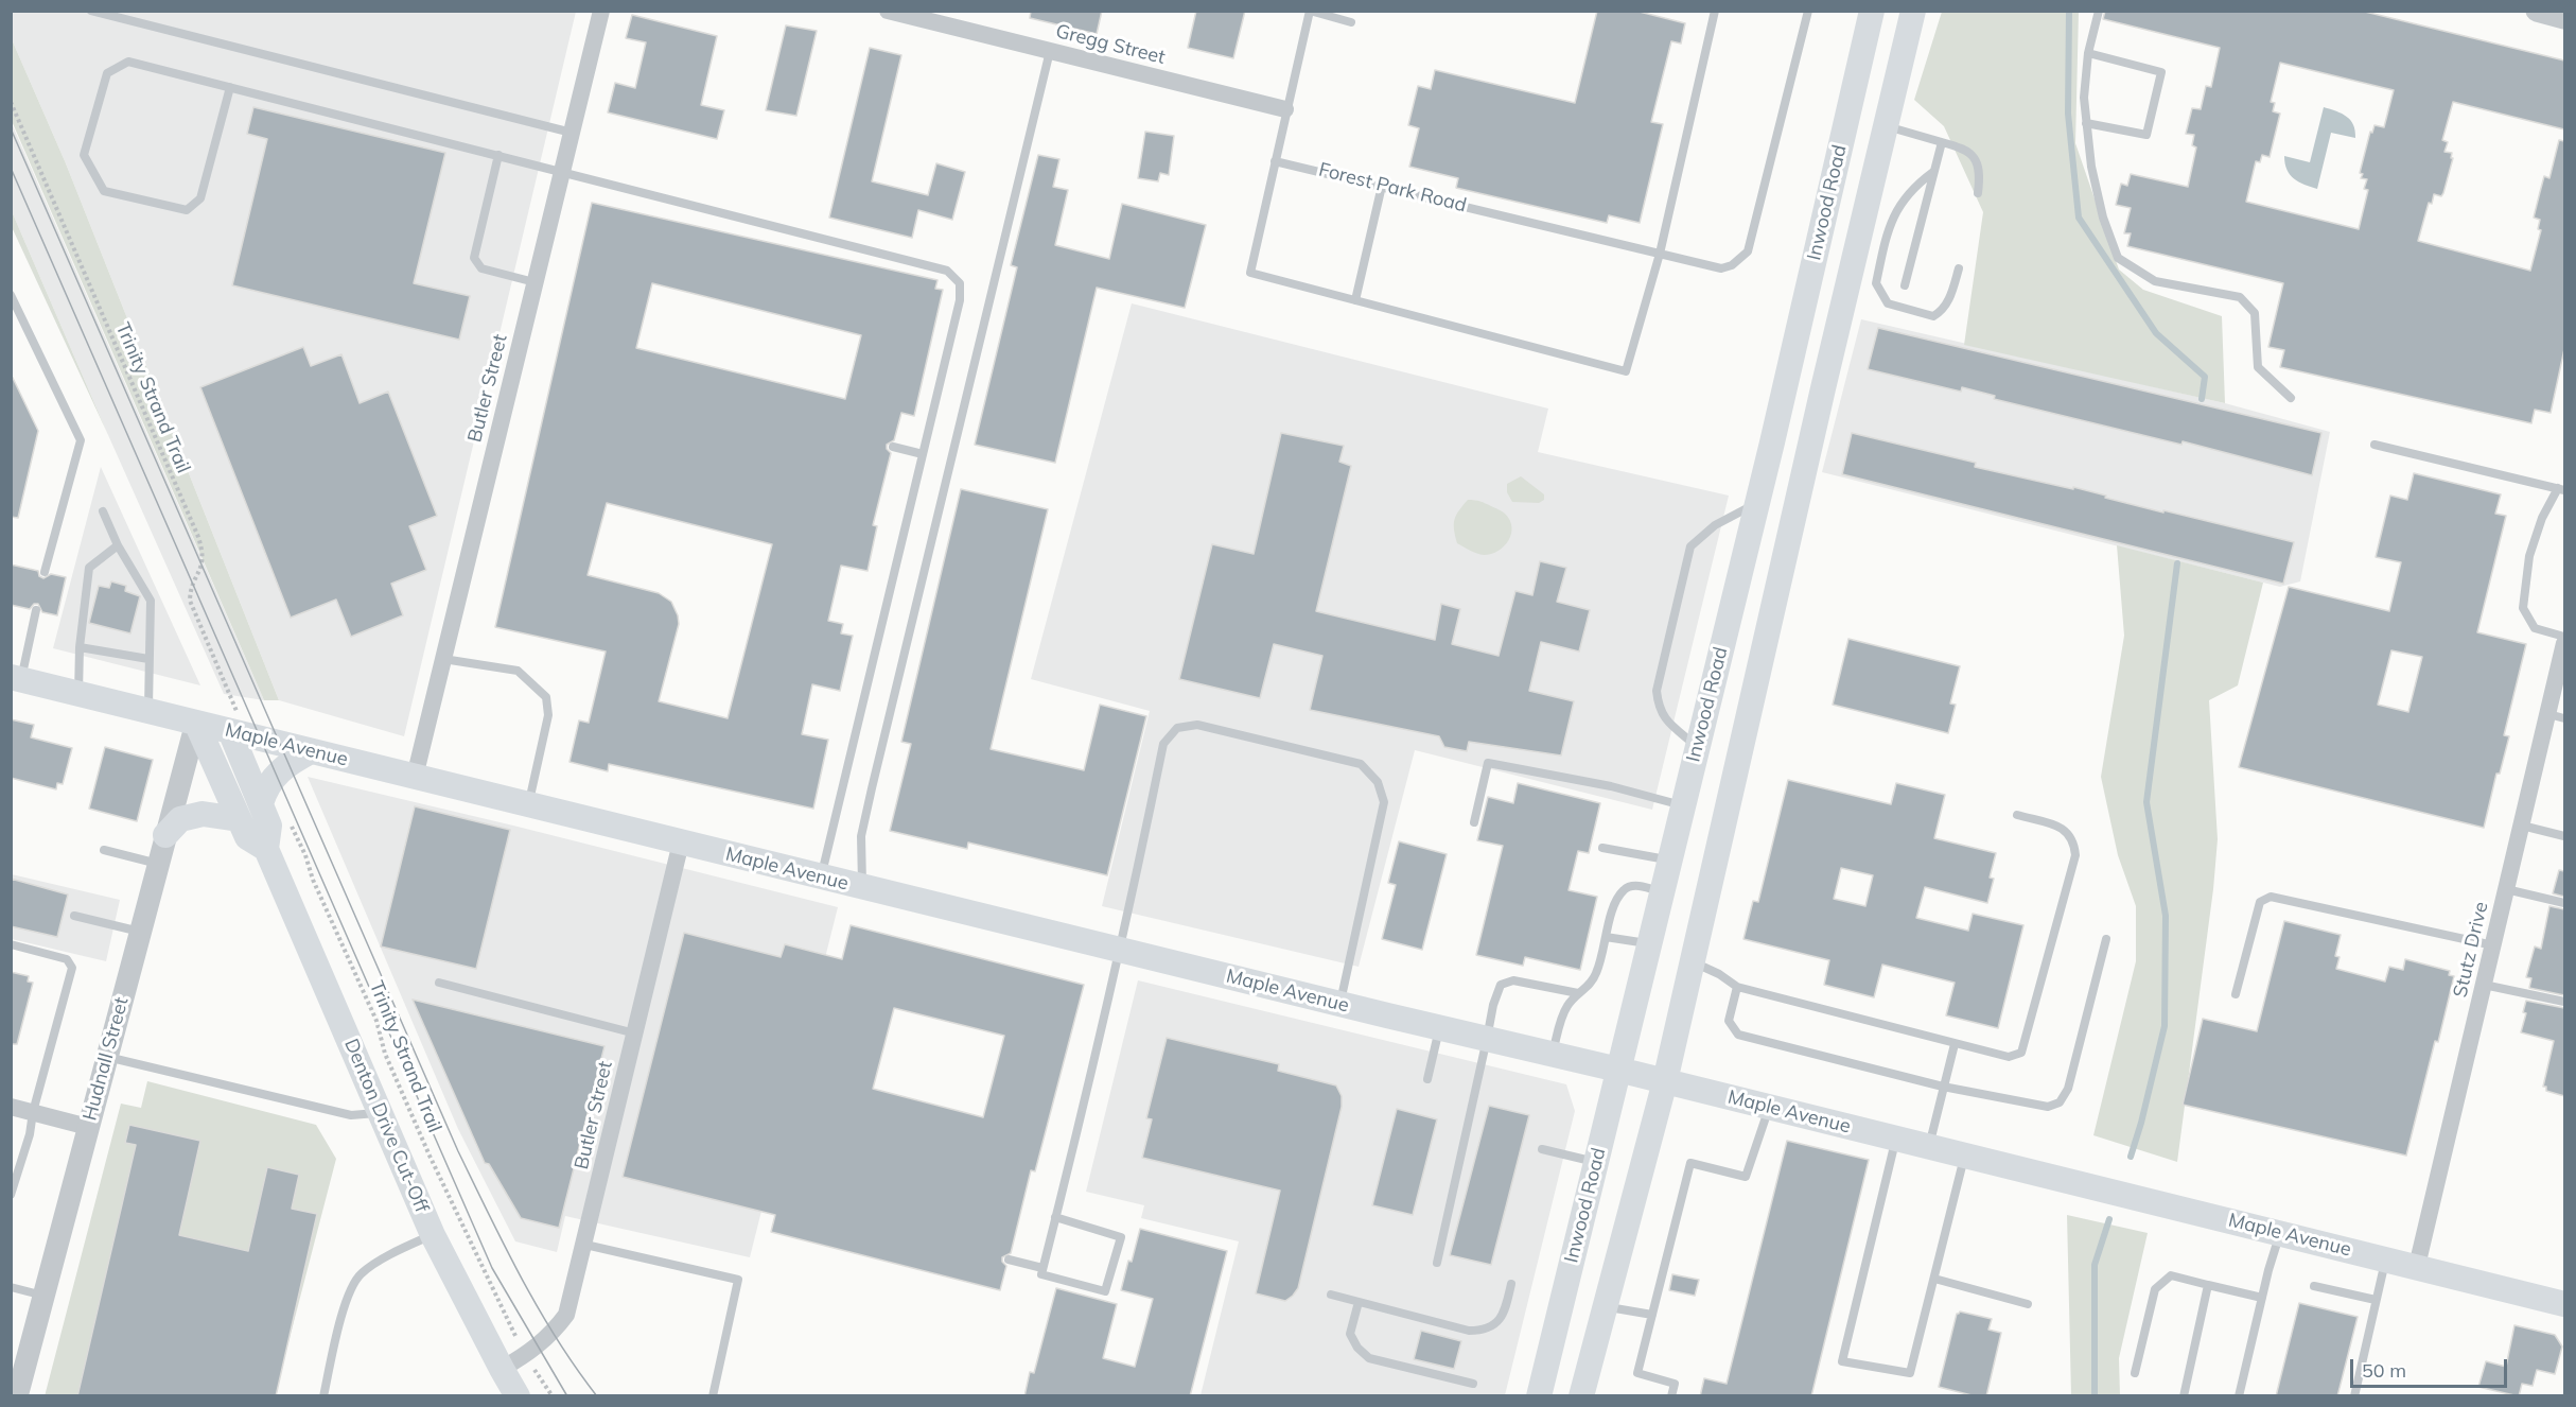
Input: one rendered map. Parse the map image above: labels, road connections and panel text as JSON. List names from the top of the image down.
{
  "streets": {
    "main road": ["Inwood Road", "Maple Avenue", "Denton Drive Cut-Off"],
    "street": [
      "Gregg Street",
      "Butler Street",
      "Stutz Drive",
      "Hudnall Street"
    ],
    "lane": ["Forest Park Road"],
    "path": ["Trinity Strand Trail"]
  },
  "crossings": [
    ["Inwood Road", "Maple Avenue"],
    ["Butler Street", "Maple Avenue"],
    ["Butler Street", "Denton Drive Cut-Off"],
    ["Maple Avenue", "Stutz Drive"],
    ["Maple Avenue", "Hudnall Street"],
    ["Maple Avenue", "Denton Drive Cut-Off"],
    ["Hudnall Street", "Denton Drive Cut-Off"]
  ],
  "scale_bar": "50 m"
}
